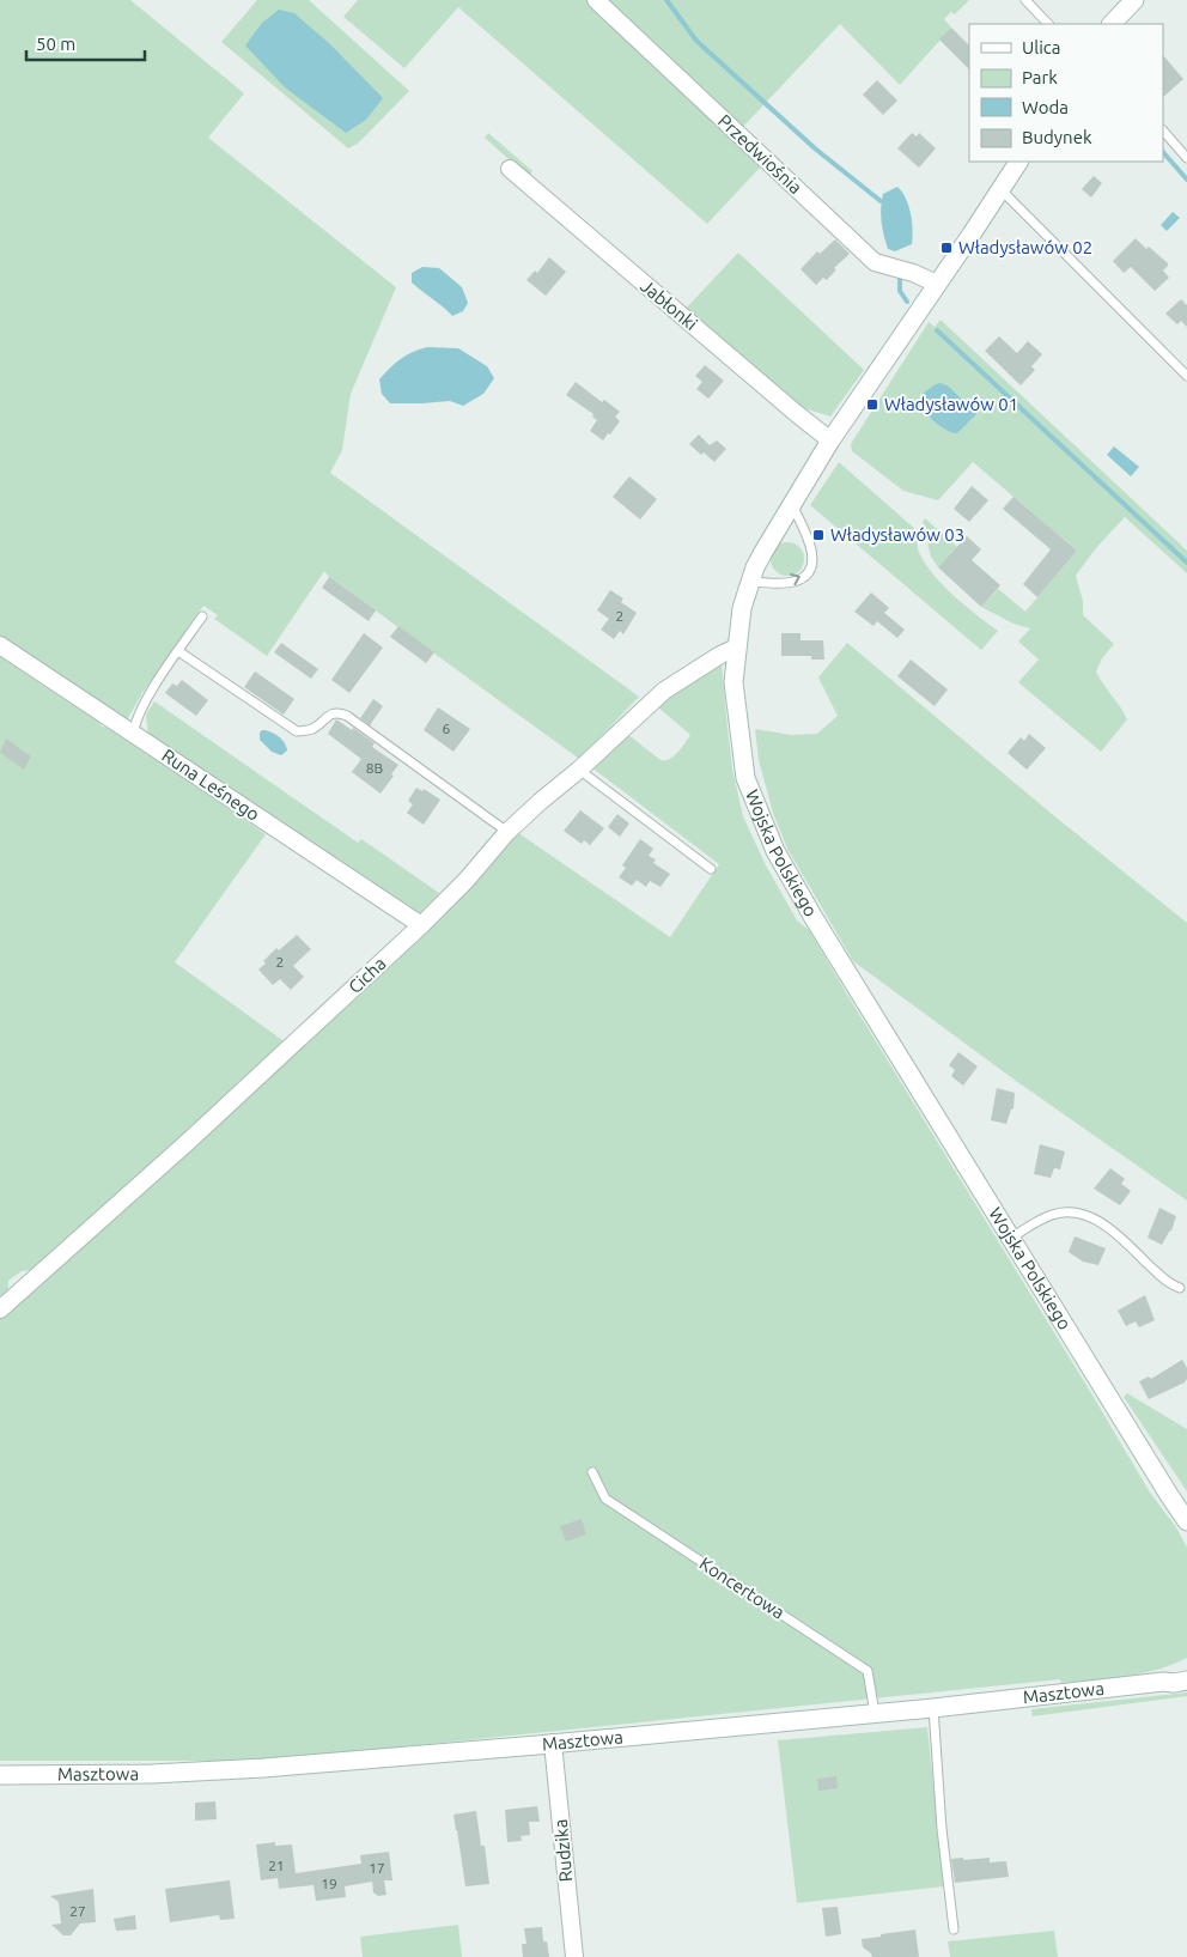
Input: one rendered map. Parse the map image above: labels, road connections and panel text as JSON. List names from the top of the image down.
{
  "streets": {
    "street": [
      "Przedwiośnia",
      "Jabłonki",
      "Runa Leśnego",
      "Wojska Polskiego",
      "Cicha",
      "Masztowa",
      "Rudzika"
    ],
    "lane": ["Koncertowa"]
  },
  "crossings": [
    ["Przedwiośnia", "Wojska Polskiego"],
    ["Jabłonki", "Wojska Polskiego"],
    ["Runa Leśnego", "Cicha"],
    ["Wojska Polskiego", "Cicha"],
    ["Koncertowa", "Masztowa"],
    ["Masztowa", "Rudzika"]
  ],
  "places": {
    "transit": ["Władysławów 02", "Władysławów 01", "Władysławów 03"]
  },
  "house_numbers": [
    "2",
    "6",
    "8B",
    "2",
    "21",
    "17",
    "19",
    "27"
  ],
  "legend": [
    "Ulica",
    "Park",
    "Woda",
    "Budynek"
  ],
  "scale_bar": "50 m"
}
